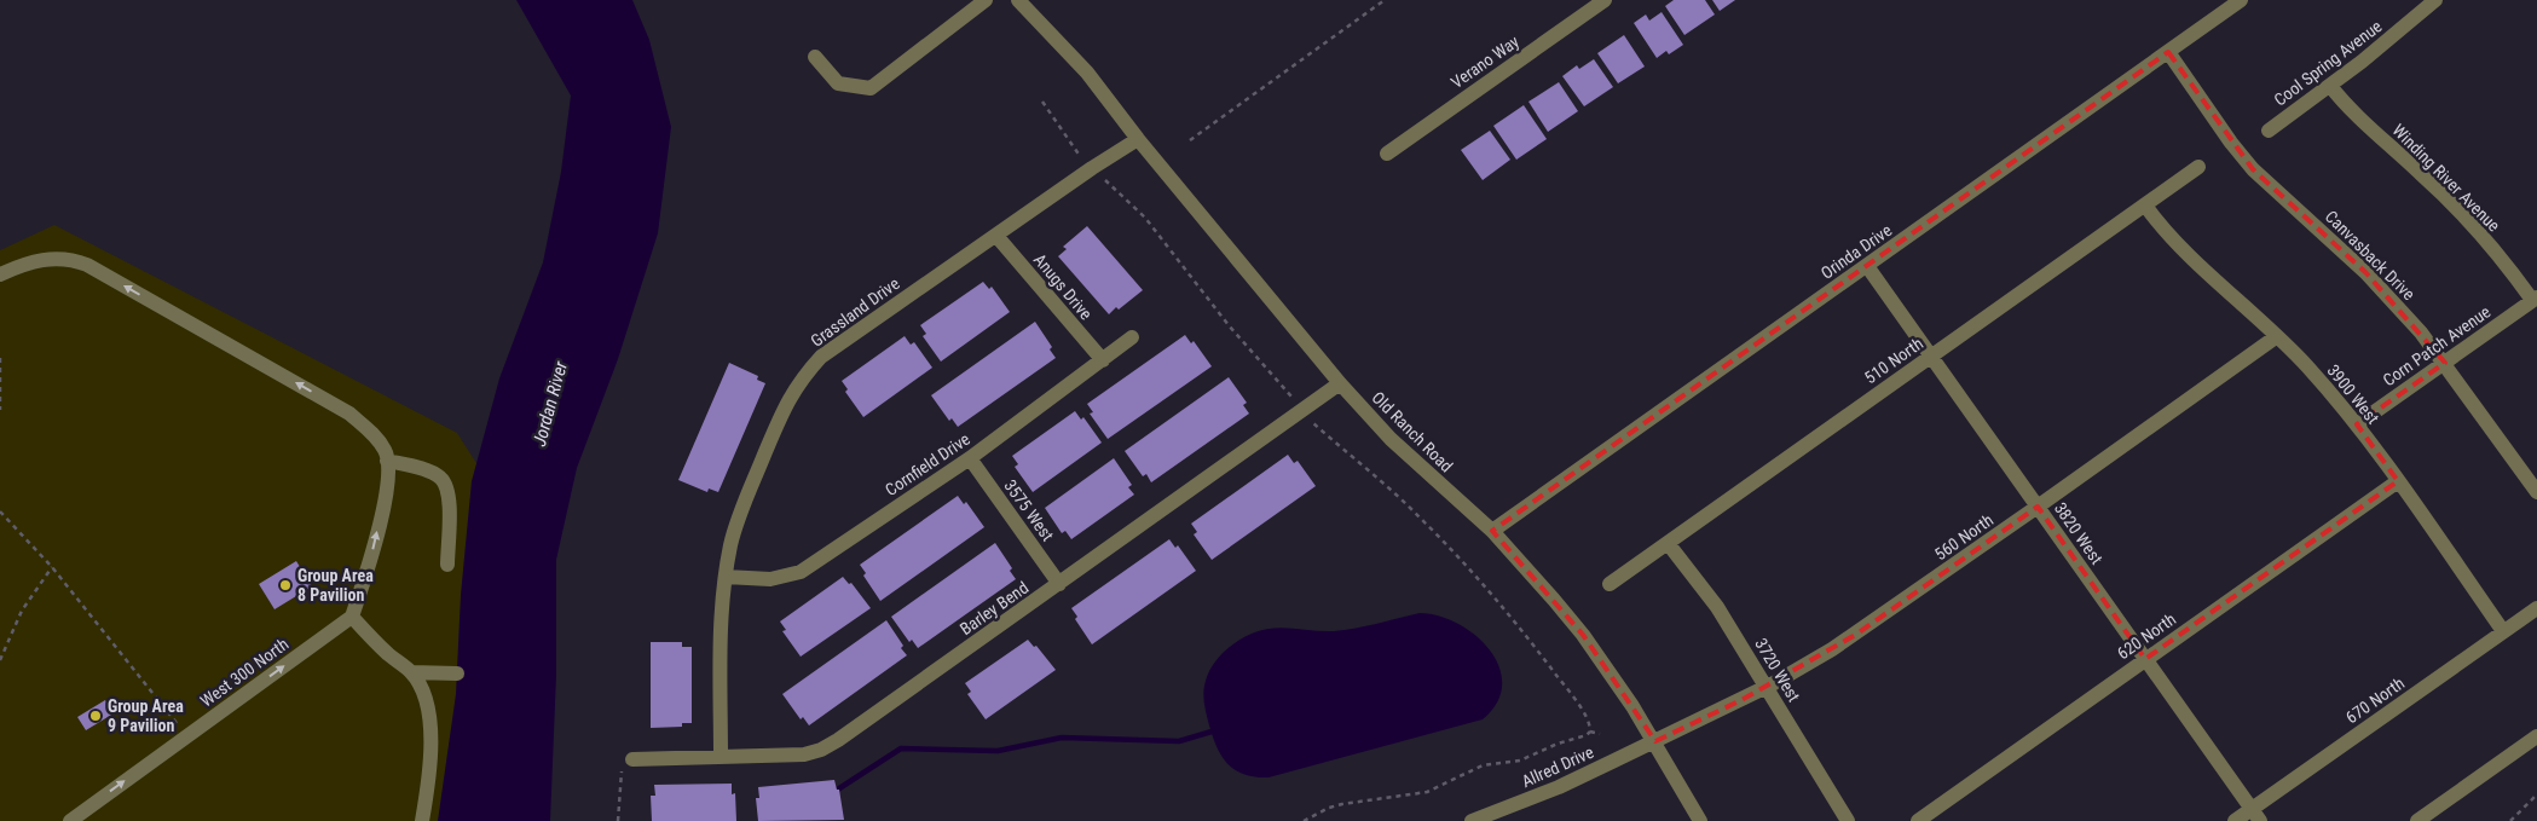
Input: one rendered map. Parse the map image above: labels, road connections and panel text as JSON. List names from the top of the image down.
{
  "streets": {
    "street": [
      "Verano Way",
      "Cool Spring Avenue",
      "Winding River Avenue",
      "Orinda Drive",
      "Canvasback Drive",
      "Anugs Drive",
      "Grassland Drive",
      "Corn Patch Avenue",
      "510 North",
      "3900 West",
      "Old Ranch Road",
      "Cornfield Drive",
      "3575 West",
      "3820 West",
      "560 North",
      "Barley Bend",
      "620 North",
      "3720 West",
      "West 300 North",
      "670 North",
      "Allred Drive"
    ]
  },
  "crossings": [
    ["Cool Spring Avenue", "Winding River Avenue"],
    ["Winding River Avenue", "Corn Patch Avenue"],
    ["Orinda Drive", "Canvasback Drive"],
    ["Orinda Drive", "Old Ranch Road"],
    ["Orinda Drive", "3820 West"],
    ["Canvasback Drive", "Corn Patch Avenue"],
    ["Anugs Drive", "Grassland Drive"],
    ["Anugs Drive", "Cornfield Drive"],
    ["Grassland Drive", "Old Ranch Road"],
    ["Grassland Drive", "Cornfield Drive"],
    ["Grassland Drive", "Barley Bend"],
    ["Corn Patch Avenue", "3900 West"],
    ["510 North", "3900 West"],
    ["510 North", "3820 West"],
    ["510 North", "3720 West"],
    ["3900 West", "560 North"],
    ["3900 West", "620 North"],
    ["3900 West", "670 North"],
    ["Old Ranch Road", "560 North"],
    ["Old Ranch Road", "Barley Bend"],
    ["Old Ranch Road", "Allred Drive"],
    ["Cornfield Drive", "3575 West"],
    ["3575 West", "Barley Bend"],
    ["3820 West", "560 North"],
    ["3820 West", "620 North"],
    ["3820 West", "670 North"],
    ["560 North", "3720 West"],
    ["560 North", "Allred Drive"]
  ],
  "one_way": ["West 300 North"],
  "water": ["Jordan River"],
  "places": ["Group Area 8 Pavilion", "Group Area 9 Pavilion"]
}
